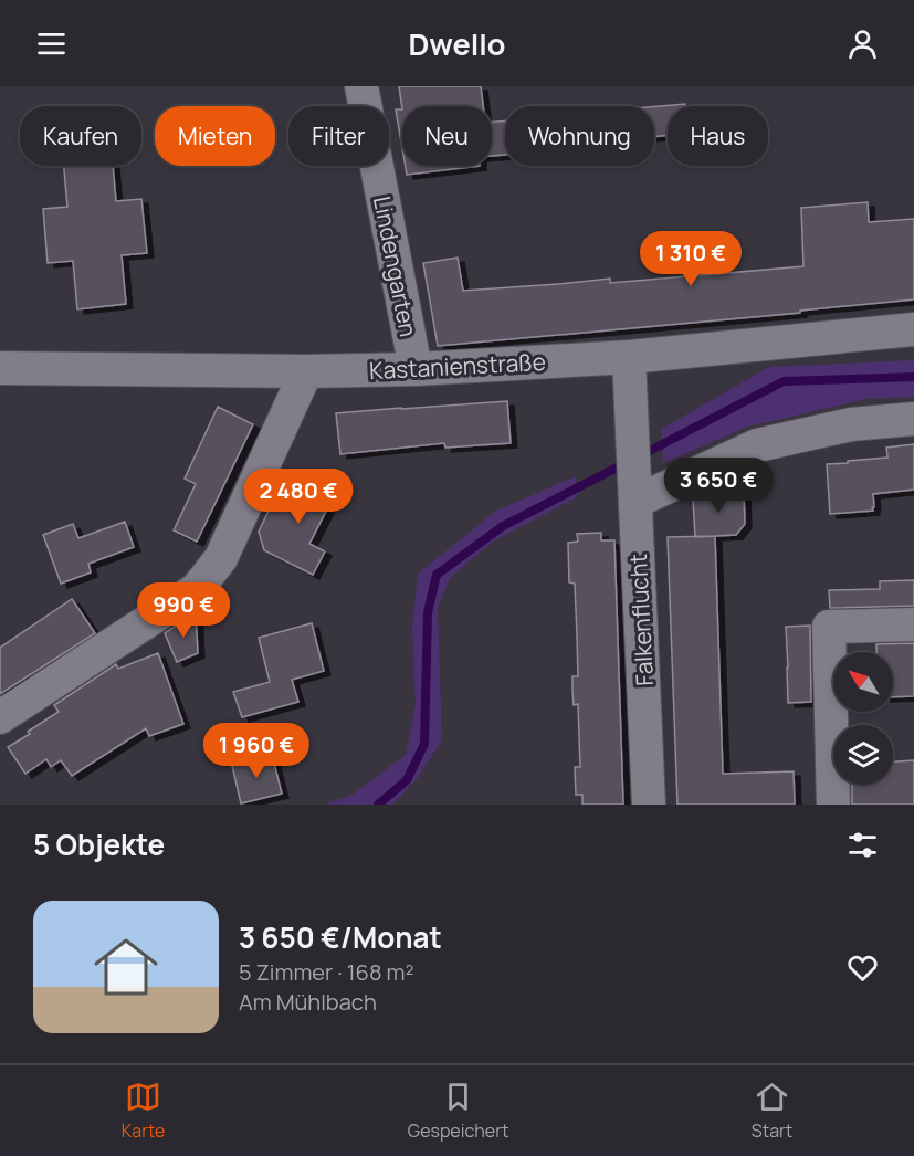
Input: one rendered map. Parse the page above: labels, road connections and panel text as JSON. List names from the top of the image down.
{
  "streets": {
    "street": ["Lindengarten", "Kastanienstraße", "Falkenflucht"]
  },
  "crossings": [
    ["Lindengarten", "Kastanienstraße"],
    ["Kastanienstraße", "Falkenflucht"]
  ],
  "north": "top left",
  "page": {
    "header": "Dwello",
    "chip": [
      "Kaufen",
      "Mieten",
      "Filter",
      "Neu",
      "Wohnung",
      "Haus"
    ],
    "price": [
      "1 310 €",
      "3 650 €",
      "2 480 €",
      "990 €",
      "1 960 €"
    ],
    "heading": "5 Objekte",
    "list": [
      {
        "name": "3 650 €/Monat",
        "note": "5 Zimmer · 168 m² · Am Mühlbach"
      }
    ],
    "tabs": ["Karte", "Gespeichert", "Start"]
  }
}
